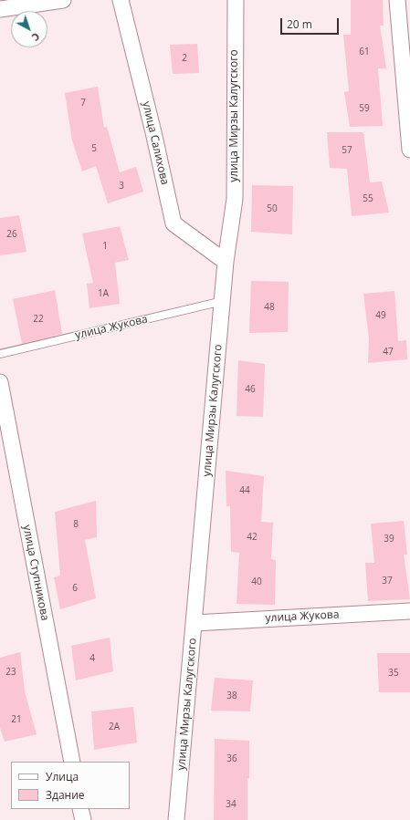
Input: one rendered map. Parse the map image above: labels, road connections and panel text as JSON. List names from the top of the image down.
{
  "streets": {
    "street": [
      "улица Мирзы Калугского",
      "улица Салихова",
      "улица Жукова",
      "улица Ступникова"
    ]
  },
  "crossings": [
    ["улица Мирзы Калугского", "улица Салихова"],
    ["улица Мирзы Калугского", "улица Жукова"]
  ],
  "house_numbers": [
    "61",
    "2",
    "7",
    "59",
    "5",
    "57",
    "3",
    "55",
    "50",
    "26",
    "1",
    "1А",
    "48",
    "49",
    "22",
    "47",
    "46",
    "44",
    "8",
    "42",
    "39",
    "37",
    "40",
    "6",
    "4",
    "23",
    "35",
    "38",
    "21",
    "2А",
    "36",
    "34"
  ],
  "legend": ["Улица", "Здание"],
  "scale_bar": "20 m",
  "north": "bottom right"
}
